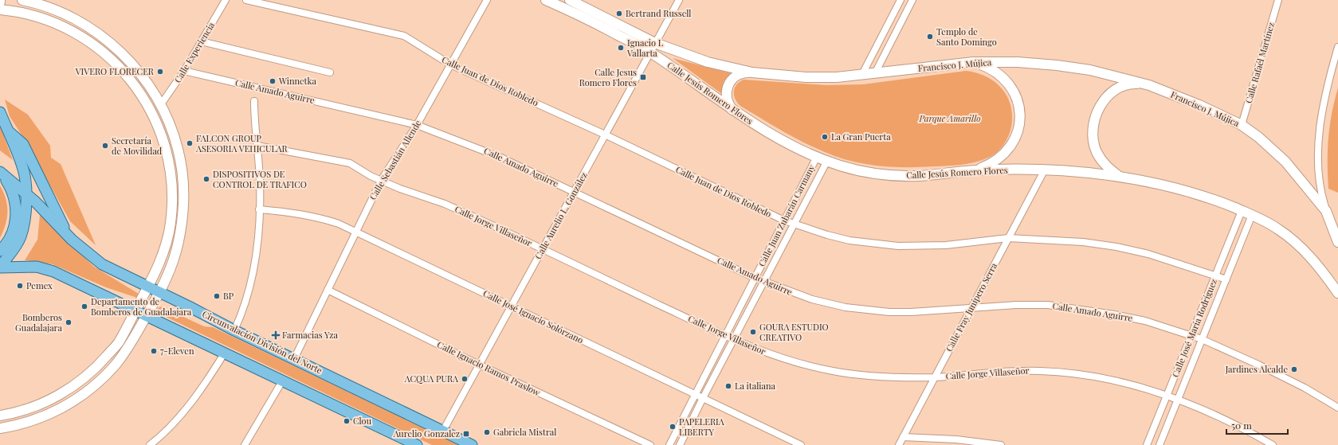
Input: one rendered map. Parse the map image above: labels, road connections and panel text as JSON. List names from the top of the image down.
{
  "streets": {
    "main road": ["Circunvalación División del Norte"],
    "street": [
      "Calle Experiencia",
      "Calle Rafaél Martínez",
      "Francisco J. Mújica",
      "Calle Juan de Dios Robledo",
      "Calle Amado Aguirre",
      "Calle Jesús Romero Flores",
      "Calle Sebastián Allende",
      "Calle Aurelio L. González",
      "Calle Juan Zubarán Carmany",
      "Calle Jorge Villaseñor",
      "Calle Fray Junípero Serra",
      "Calle José Ignacio Solórzano",
      "Calle José María Rodríguez",
      "Calle Ignacio Ramos Praslow"
    ]
  },
  "crossings": [
    ["Calle Experiencia", "Calle Amado Aguirre"],
    ["Calle Rafaél Martínez", "Francisco J. Mújica"],
    ["Francisco J. Mújica", "Calle Aurelio L. González"],
    ["Calle Juan de Dios Robledo", "Calle Sebastián Allende"],
    ["Calle Juan de Dios Robledo", "Calle Aurelio L. González"],
    ["Calle Juan de Dios Robledo", "Calle Juan Zubarán Carmany"],
    ["Calle Juan de Dios Robledo", "Calle Fray Junípero Serra"],
    ["Calle Juan de Dios Robledo", "Calle José María Rodríguez"],
    ["Calle Amado Aguirre", "Calle Sebastián Allende"],
    ["Calle Amado Aguirre", "Calle Aurelio L. González"],
    ["Calle Amado Aguirre", "Calle Juan Zubarán Carmany"],
    ["Calle Amado Aguirre", "Calle Fray Junípero Serra"],
    ["Calle Amado Aguirre", "Calle José María Rodríguez"],
    ["Calle Jesús Romero Flores", "Calle Aurelio L. González"],
    ["Calle Jesús Romero Flores", "Calle Juan Zubarán Carmany"],
    ["Calle Jesús Romero Flores", "Calle Fray Junípero Serra"],
    ["Calle Jesús Romero Flores", "Calle José María Rodríguez"],
    ["Calle Sebastián Allende", "Calle Jorge Villaseñor"],
    ["Calle Sebastián Allende", "Calle José Ignacio Solórzano"],
    ["Calle Sebastián Allende", "Circunvalación División del Norte"],
    ["Calle Sebastián Allende", "Calle Ignacio Ramos Praslow"],
    ["Calle Aurelio L. González", "Calle Jorge Villaseñor"],
    ["Calle Aurelio L. González", "Calle José Ignacio Solórzano"],
    ["Calle Aurelio L. González", "Circunvalación División del Norte"],
    ["Calle Aurelio L. González", "Calle Ignacio Ramos Praslow"],
    ["Calle Juan Zubarán Carmany", "Calle Jorge Villaseñor"],
    ["Calle Juan Zubarán Carmany", "Calle José Ignacio Solórzano"],
    ["Calle Jorge Villaseñor", "Calle Fray Junípero Serra"],
    ["Calle Jorge Villaseñor", "Calle José María Rodríguez"]
  ],
  "parks": ["Parque Amarillo"],
  "places": {
    "other": [
      "Bertrand Russell",
      "Templo de Santo Domingo",
      "Ignacio L Vallarta",
      "VIVERO FLORECER",
      "Winnetka",
      "La Gran Puerta",
      "FALCON GROUP ASESORIA VEHICULAR",
      "Secretaría de Movilidad",
      "DISPOSITIVOS DE CONTROL DE TRAFICO",
      "Pemex",
      "BP",
      "Departamento de Bomberos de Guadalajara",
      "Bomberos Guadalajara",
      "GOURA ESTUDIO CREATIVO",
      "7-Eleven",
      "Jardines Alcalde",
      "ACQUA PURA",
      "La italiana",
      "Clou",
      "PAPELERIA LIBERTY",
      "Gabriela Mistral"
    ],
    "transit": ["Calle Jesus Romero Flores", "Aurelio Gonzalez"],
    "health": ["Farmacias Yza"]
  },
  "scale_bar": "50 m"
}
